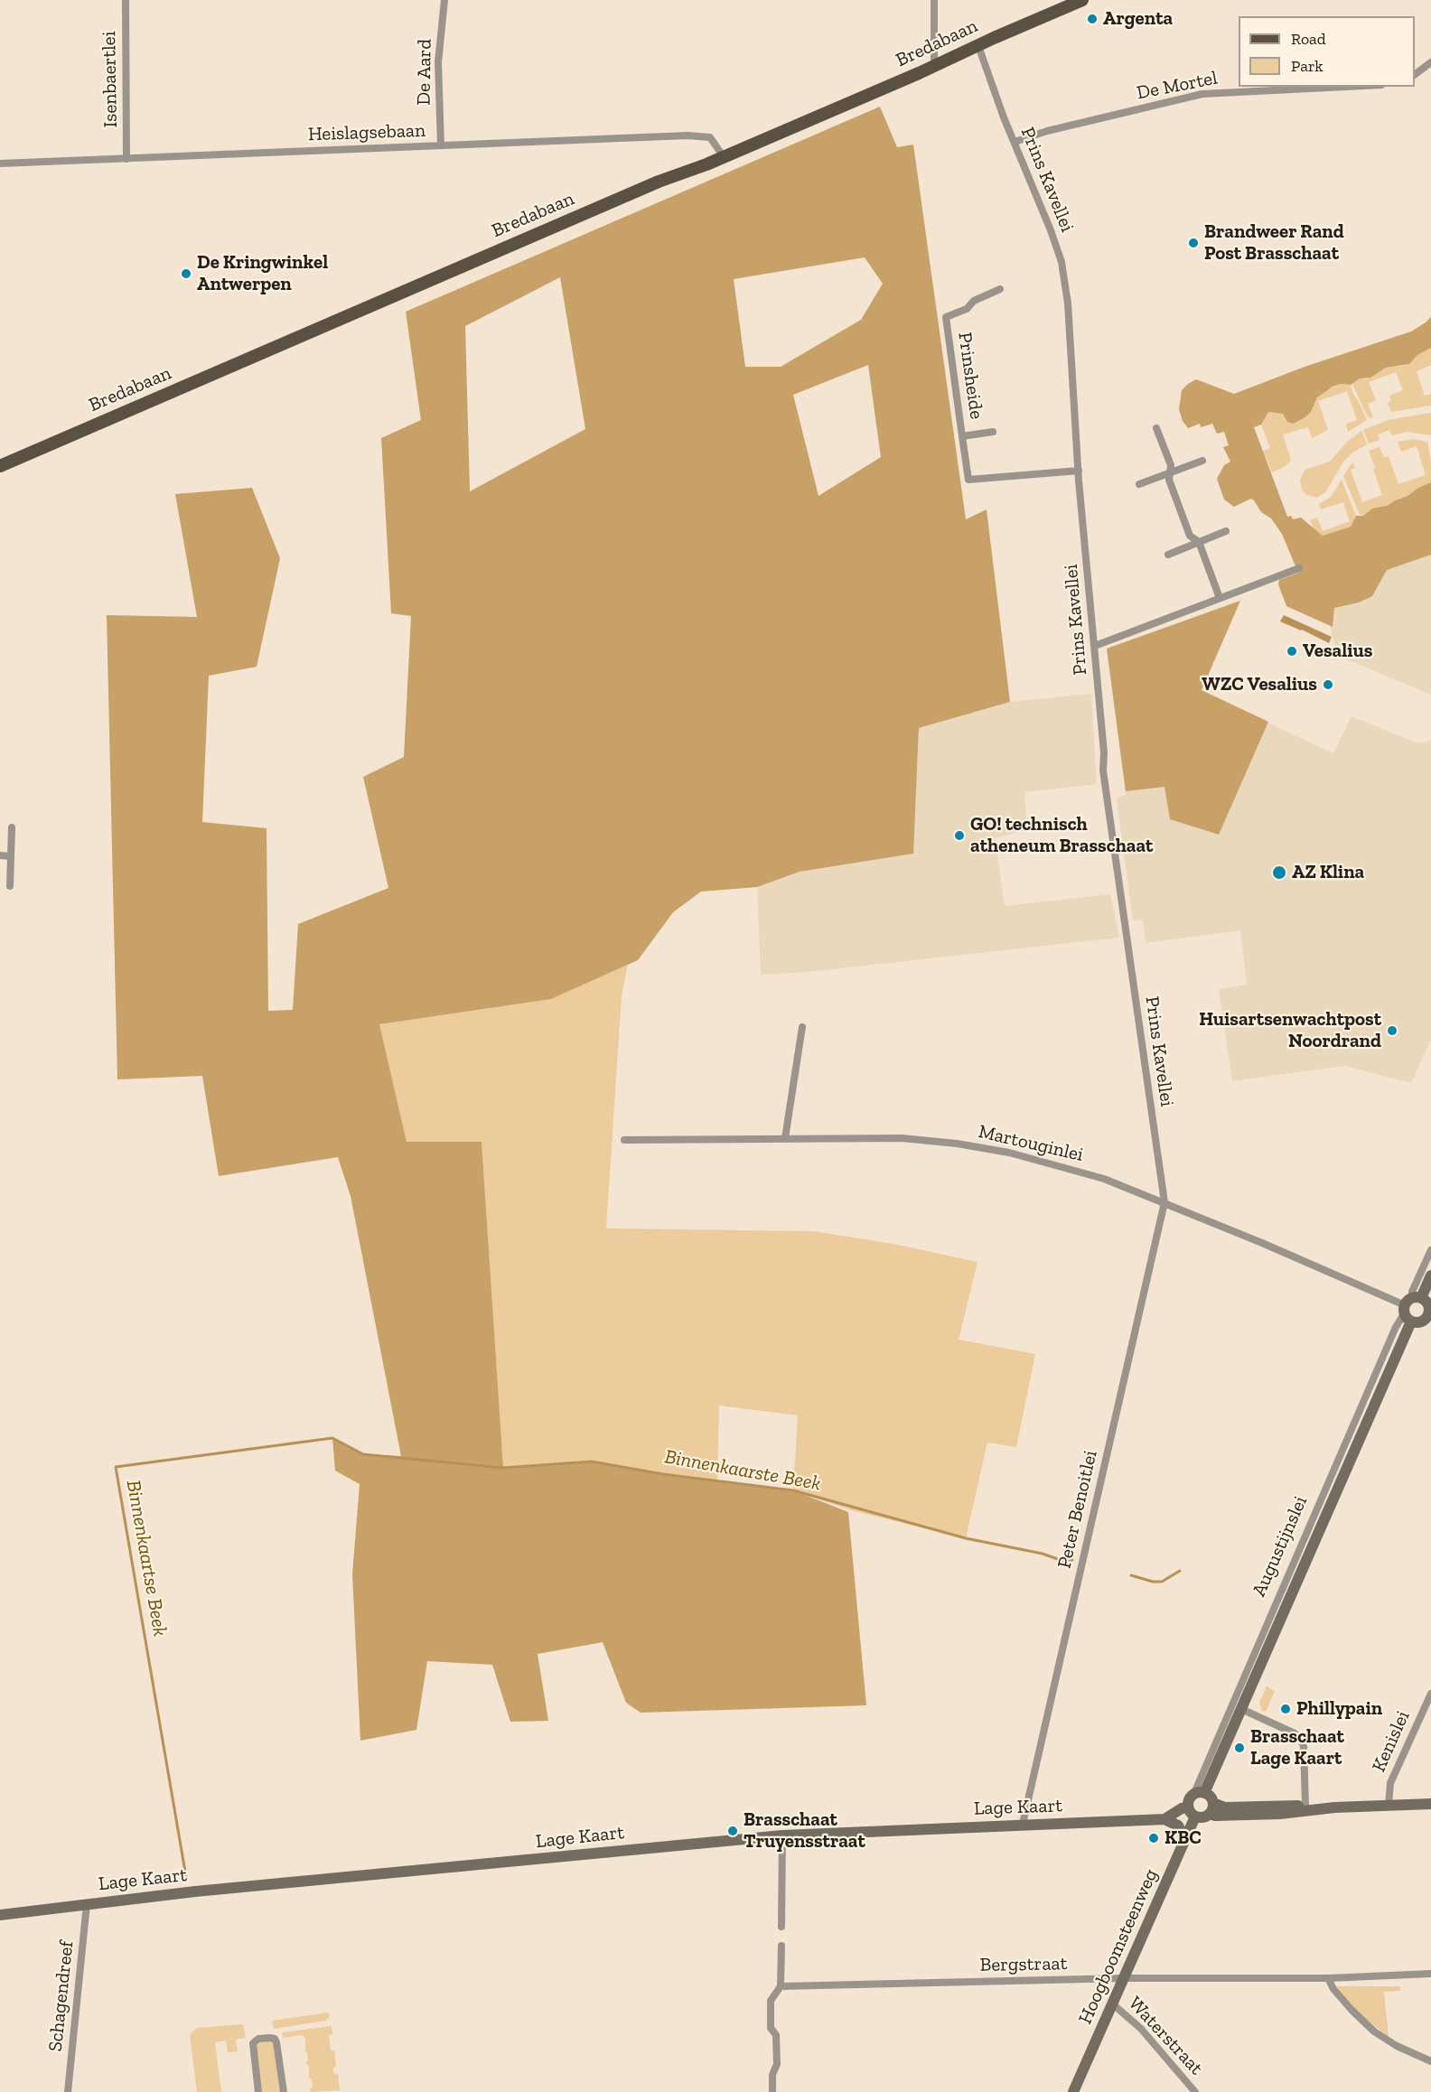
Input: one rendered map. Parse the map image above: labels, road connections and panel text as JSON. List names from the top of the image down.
{
  "streets": {
    "main road": ["Bredabaan"],
    "street": [
      "De Aard",
      "Isenbaertlei",
      "De Mortel",
      "Heislagsebaan",
      "Prins Kavellei",
      "Prinsheide",
      "Martouginlei",
      "Peter Benoitlei",
      "Augustijnslei",
      "Kenislei",
      "Lage Kaart",
      "Hoogboomsteenweg",
      "Bergstraat",
      "Schagendreef",
      "Waterstraat"
    ]
  },
  "crossings": [
    ["Bredabaan", "Heislagsebaan"],
    ["Bredabaan", "Prins Kavellei"],
    ["De Aard", "Heislagsebaan"],
    ["Isenbaertlei", "Heislagsebaan"],
    ["De Mortel", "Prins Kavellei"],
    ["Prins Kavellei", "Prinsheide"],
    ["Prins Kavellei", "Martouginlei"],
    ["Prins Kavellei", "Peter Benoitlei"],
    ["Martouginlei", "Peter Benoitlei"],
    ["Martouginlei", "Augustijnslei"],
    ["Peter Benoitlei", "Lage Kaart"],
    ["Augustijnslei", "Lage Kaart"],
    ["Augustijnslei", "Hoogboomsteenweg"],
    ["Kenislei", "Lage Kaart"],
    ["Lage Kaart", "Hoogboomsteenweg"],
    ["Lage Kaart", "Schagendreef"],
    ["Hoogboomsteenweg", "Bergstraat"],
    ["Hoogboomsteenweg", "Waterstraat"]
  ],
  "water": ["Binnenkaarste Beek", "Binnenkaartse Beek"],
  "places": [
    "Argenta",
    "Brandweer Rand Post Brasschaat",
    "De Kringwinkel Antwerpen",
    "Vesalius",
    "WZC Vesalius",
    "GO! technisch atheneum Brasschaat",
    "AZ Klina",
    "Huisartsenwachtpost Noordrand",
    "Phillypain",
    "Brasschaat Lage Kaart",
    "Brasschaat Truyensstraat",
    "KBC"
  ],
  "legend": ["Road", "Park"]
}
